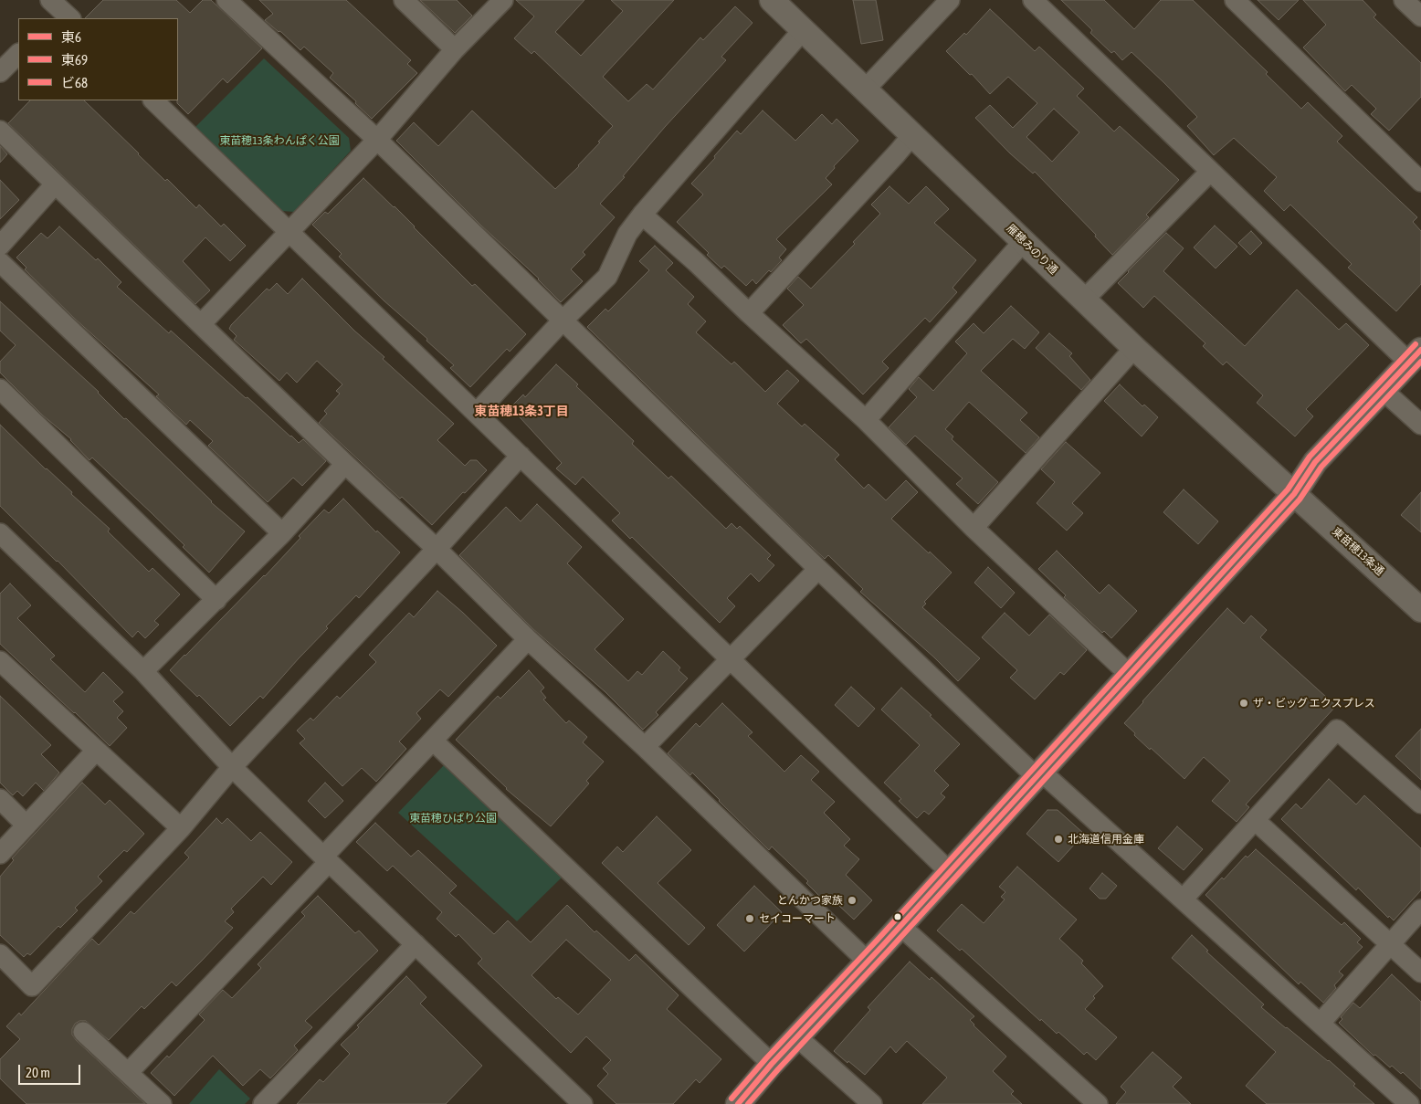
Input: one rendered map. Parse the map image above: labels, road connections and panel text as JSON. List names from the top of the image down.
{
  "streets": {
    "street": ["雁穂みのり通", "東苗穂13条通"]
  },
  "crossings": [
    ["雁穂みのり通", "東苗穂13条通"]
  ],
  "districts": ["東苗穂13条3丁目"],
  "parks": ["東苗穂13条わんぱく公園", "東苗穂ひばり公園"],
  "places": [
    "ザ・ビッグ エクスプレス",
    "北海道信用金庫",
    "とんかつ家族",
    "セイコーマート"
  ],
  "lines": ["transit line ビ68", "transit line 東6", "transit line 東69"],
  "legend": ["東6", "東69", "ビ68"],
  "scale_bar": "20 m"
}
